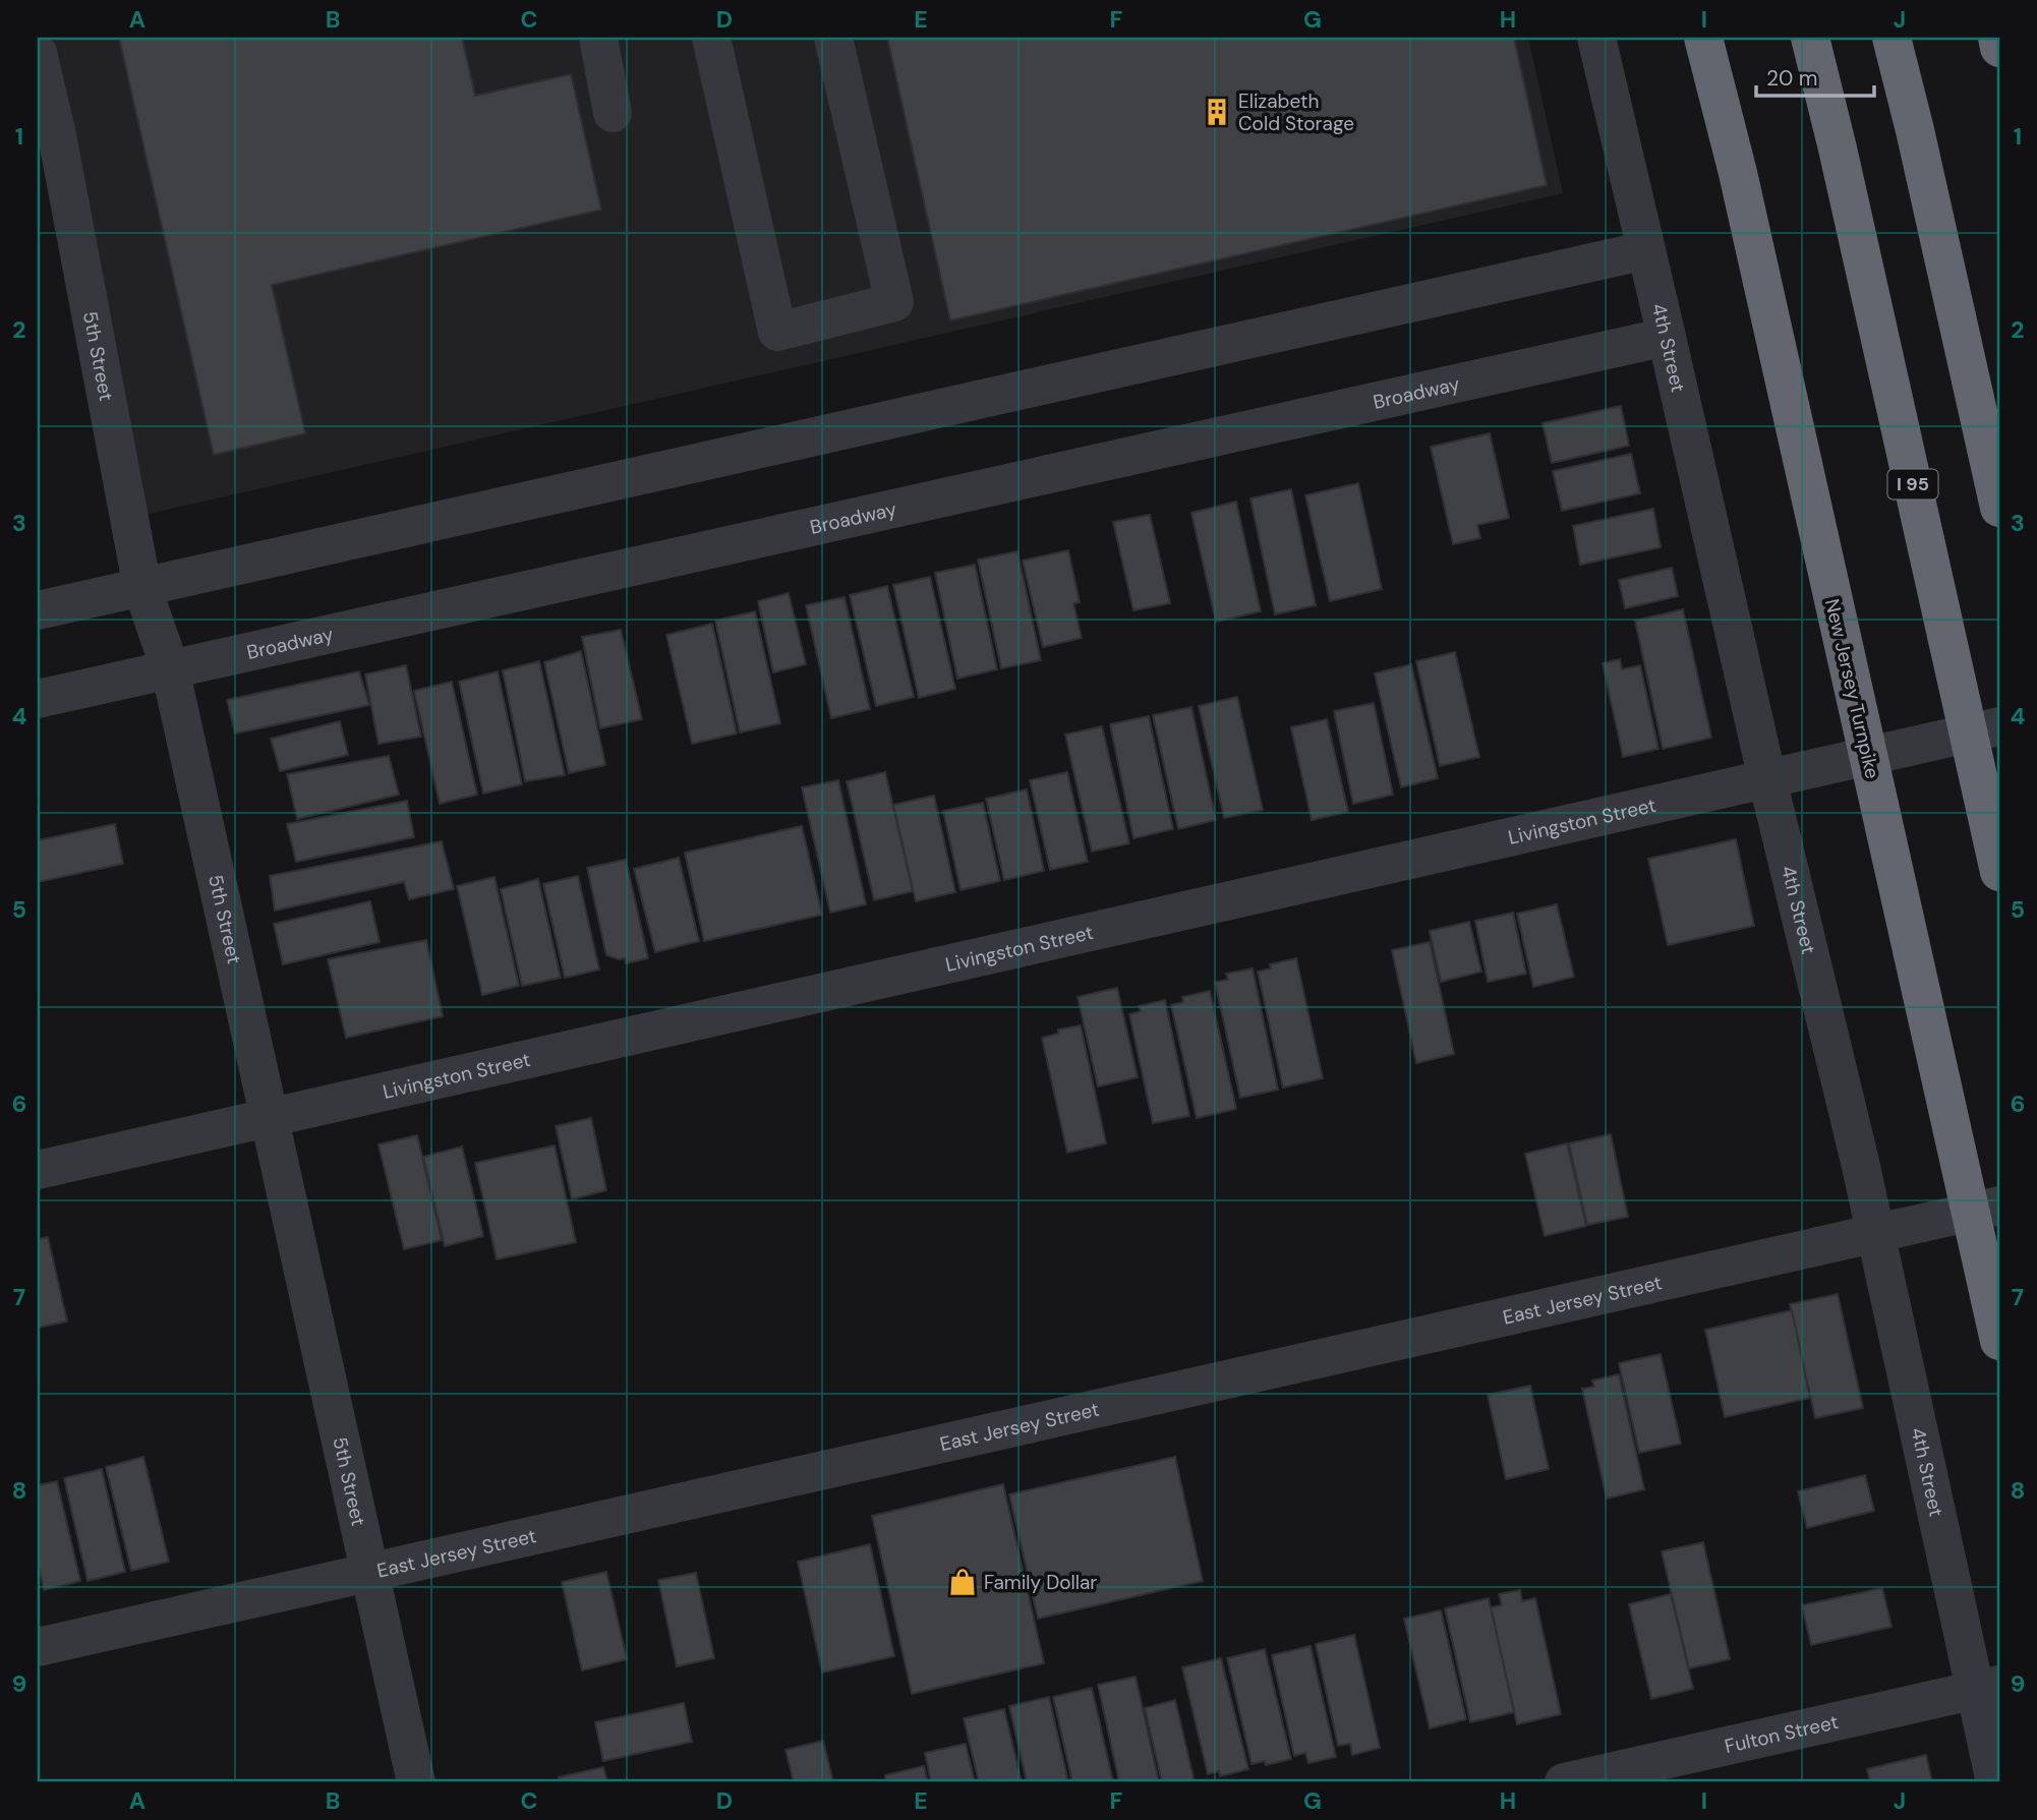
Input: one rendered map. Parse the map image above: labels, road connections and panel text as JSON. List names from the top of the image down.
{
  "streets": {
    "highway": ["I 95", "New Jersey Turnpike"],
    "street": [
      "4th Street",
      "5th Street",
      "Broadway",
      "Livingston Street",
      "East Jersey Street",
      "Fulton Street"
    ]
  },
  "crossings": [
    ["4th Street", "Broadway"],
    ["4th Street", "Livingston Street"],
    ["4th Street", "East Jersey Street"],
    ["4th Street", "Fulton Street"],
    ["5th Street", "Broadway"],
    ["5th Street", "Livingston Street"],
    ["5th Street", "East Jersey Street"]
  ],
  "places": {
    "building": ["Elizabeth Cold Storage"],
    "shop": ["Family Dollar"]
  },
  "scale_bar": "20 m",
  "grid": {
    "columns": [
      "A",
      "B",
      "C",
      "D",
      "E",
      "F",
      "G",
      "H",
      "I",
      "J"
    ],
    "rows": [
      "1",
      "2",
      "3",
      "4",
      "5",
      "6",
      "7",
      "8",
      "9"
    ]
  }
}
